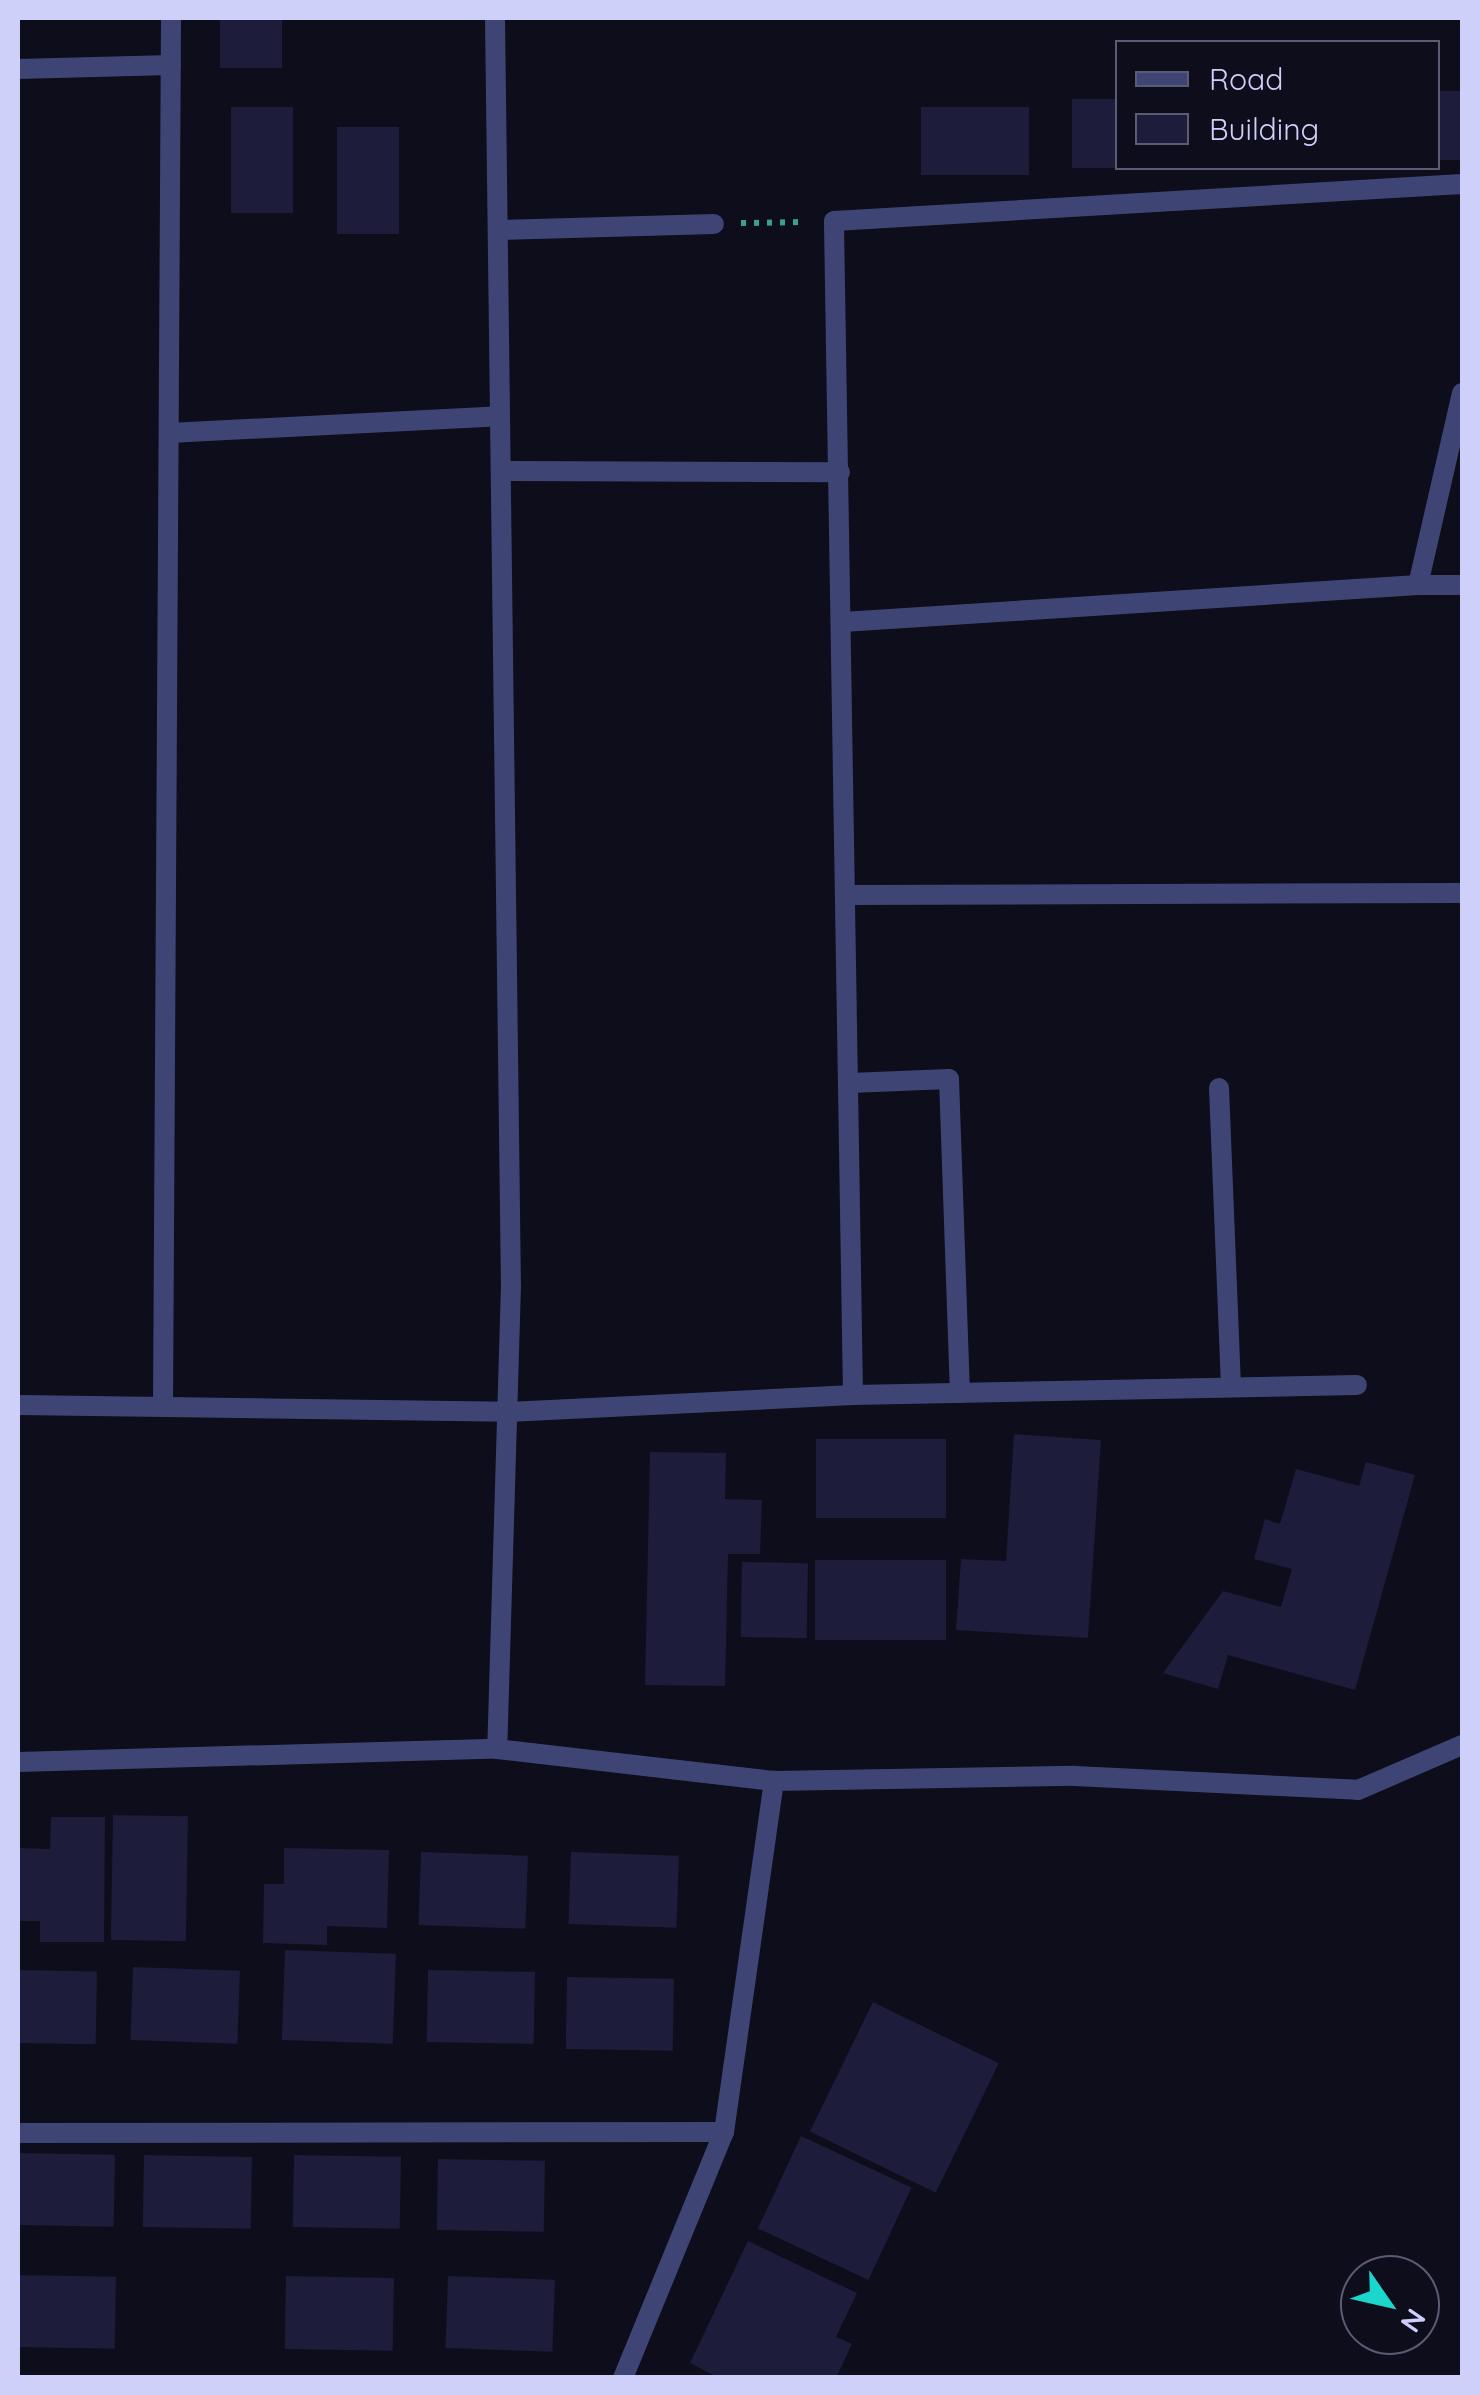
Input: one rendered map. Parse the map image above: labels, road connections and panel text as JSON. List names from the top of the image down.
{
  "legend": ["Road", "Building"],
  "north": "bottom right"
}
